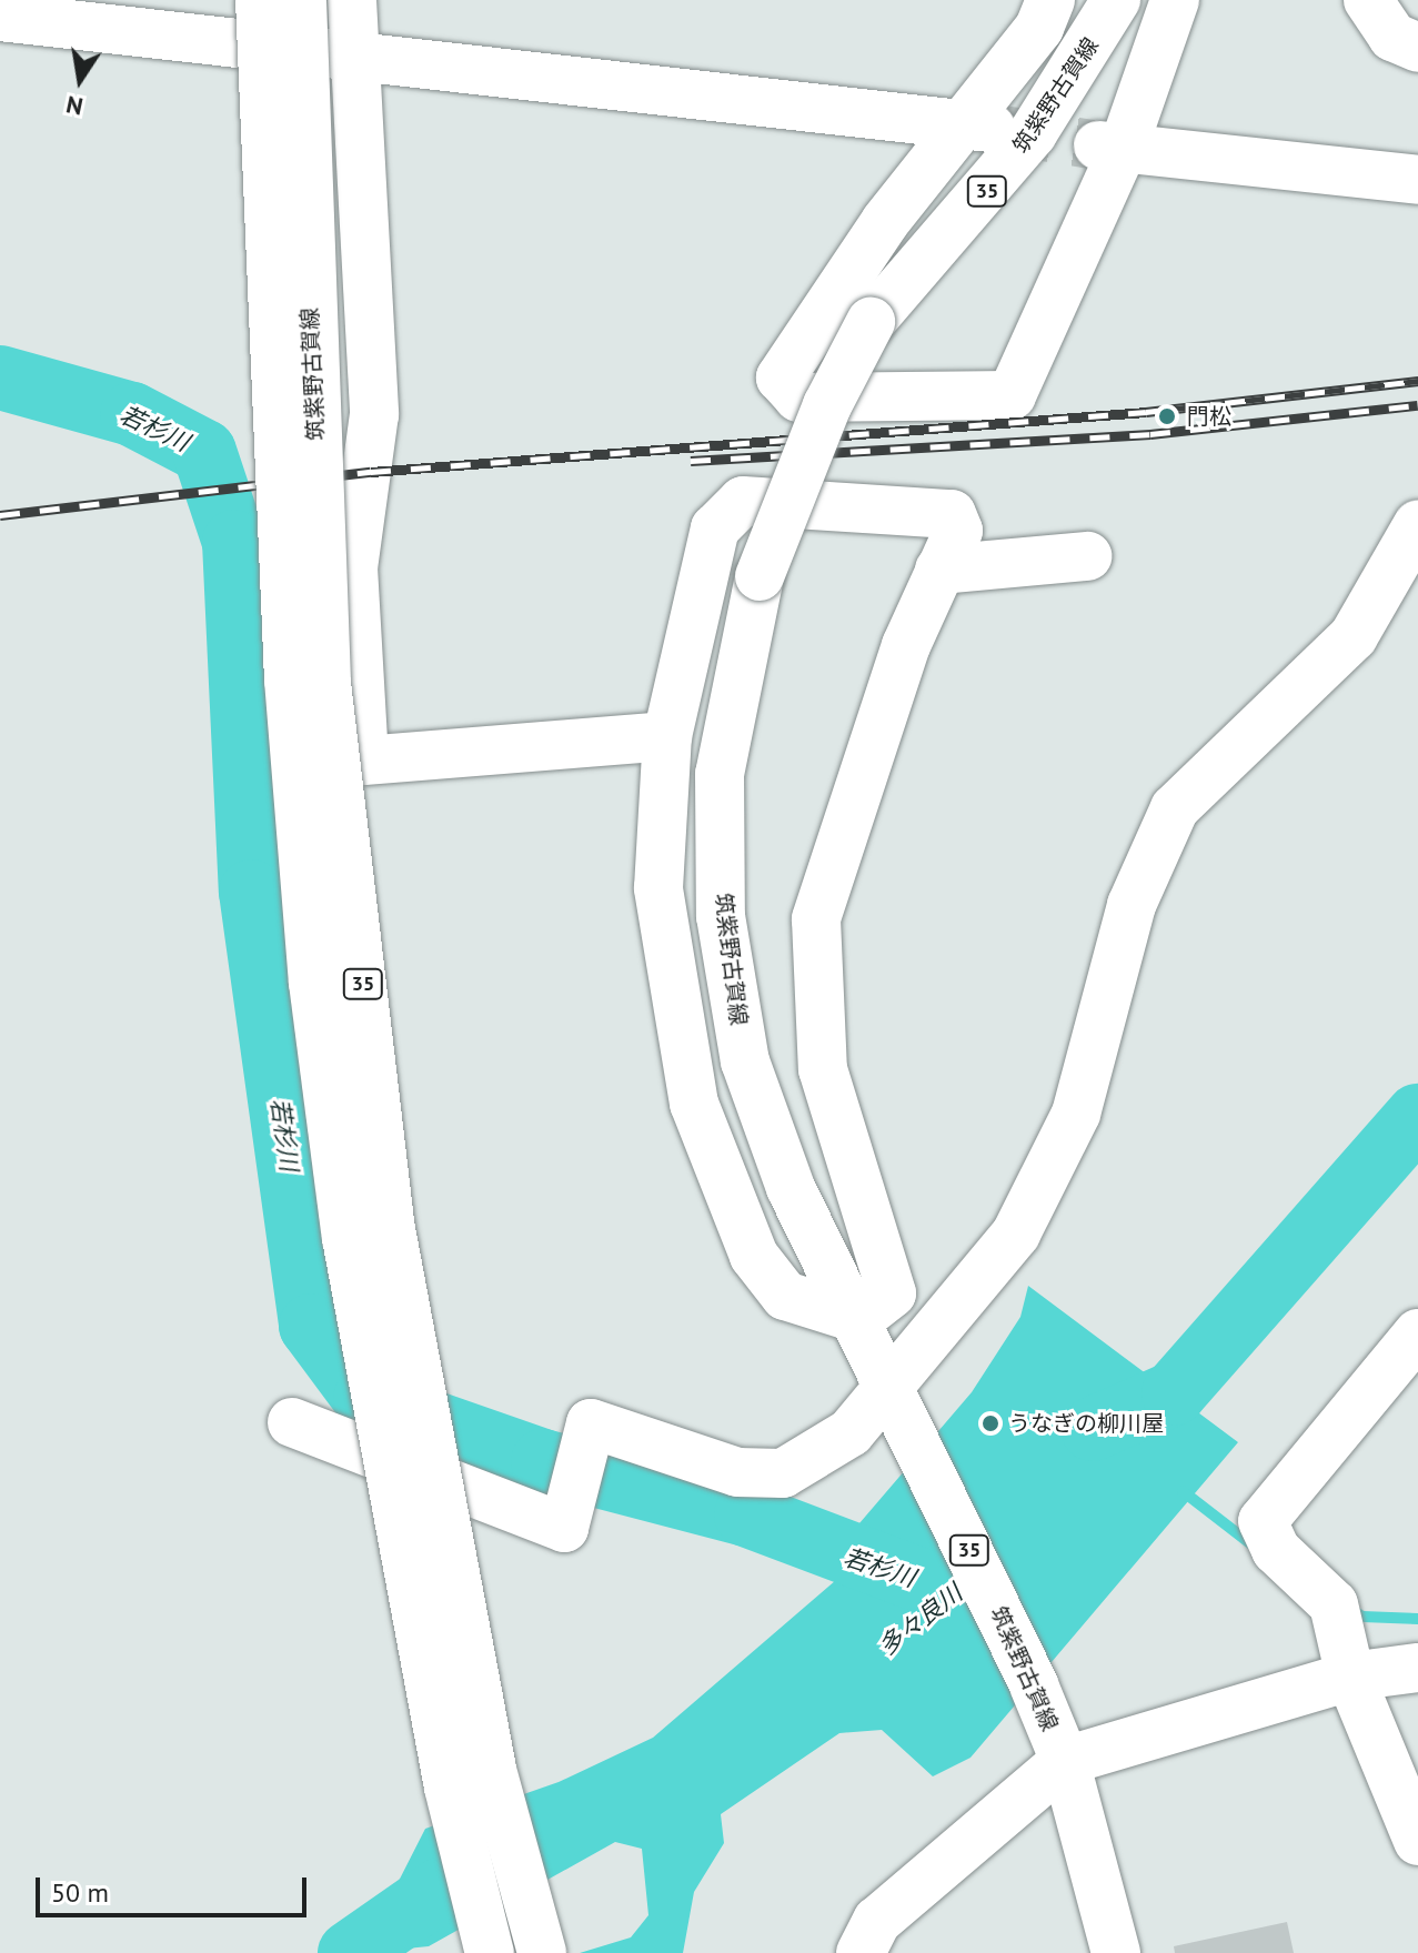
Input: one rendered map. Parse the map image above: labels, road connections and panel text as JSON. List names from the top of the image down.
{
  "streets": {
    "street": ["筑紫野古賀線", "35"]
  },
  "water": ["若杉川", "多々良川"],
  "places": ["門松", "うなぎの柳川屋"],
  "scale_bar": "50 m",
  "north": "bottom"
}
